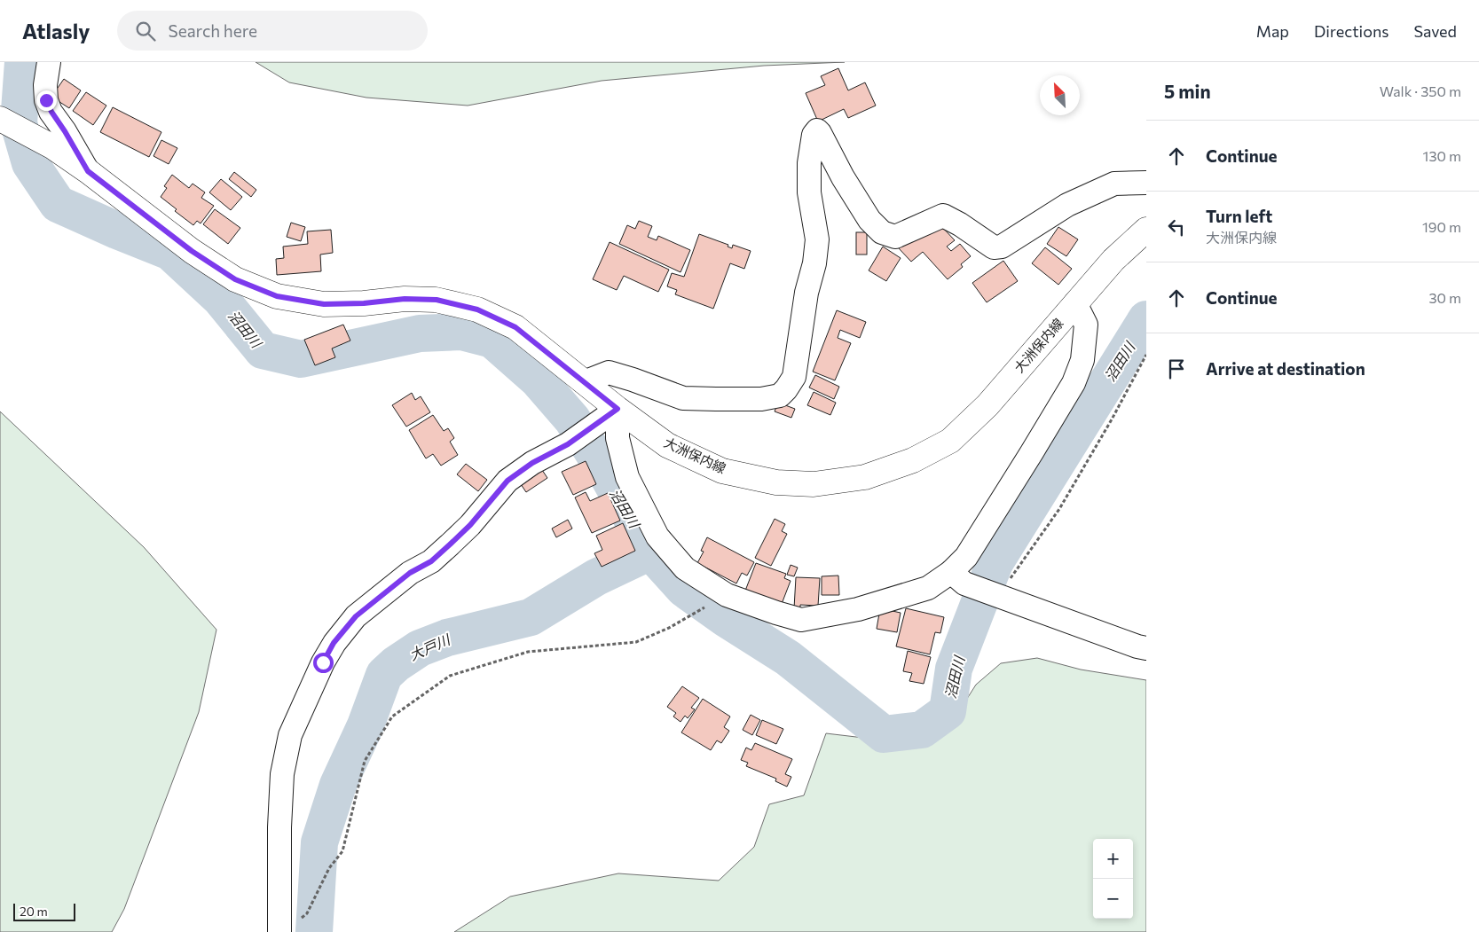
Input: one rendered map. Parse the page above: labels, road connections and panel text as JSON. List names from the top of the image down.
{
  "streets": {
    "main road": ["大洲保内線"]
  },
  "water": ["沼田川", "大戸川"],
  "scale_bar": "20 m",
  "north": "top left",
  "page": {
    "header": "Atlasly",
    "search": "Search here",
    "nav": ["Map", "Directions", "Saved"],
    "heading": ["5 min", "Walk · 350 m"],
    "list": [
      ["Continue", "130 m"],
      ["Turn left", "大洲保内線", "190 m"],
      ["Continue", "30 m"],
      "Arrive at destination"
    ],
    "map_buttons": ["+", "−"],
    "scale": "20 m"
  }
}
